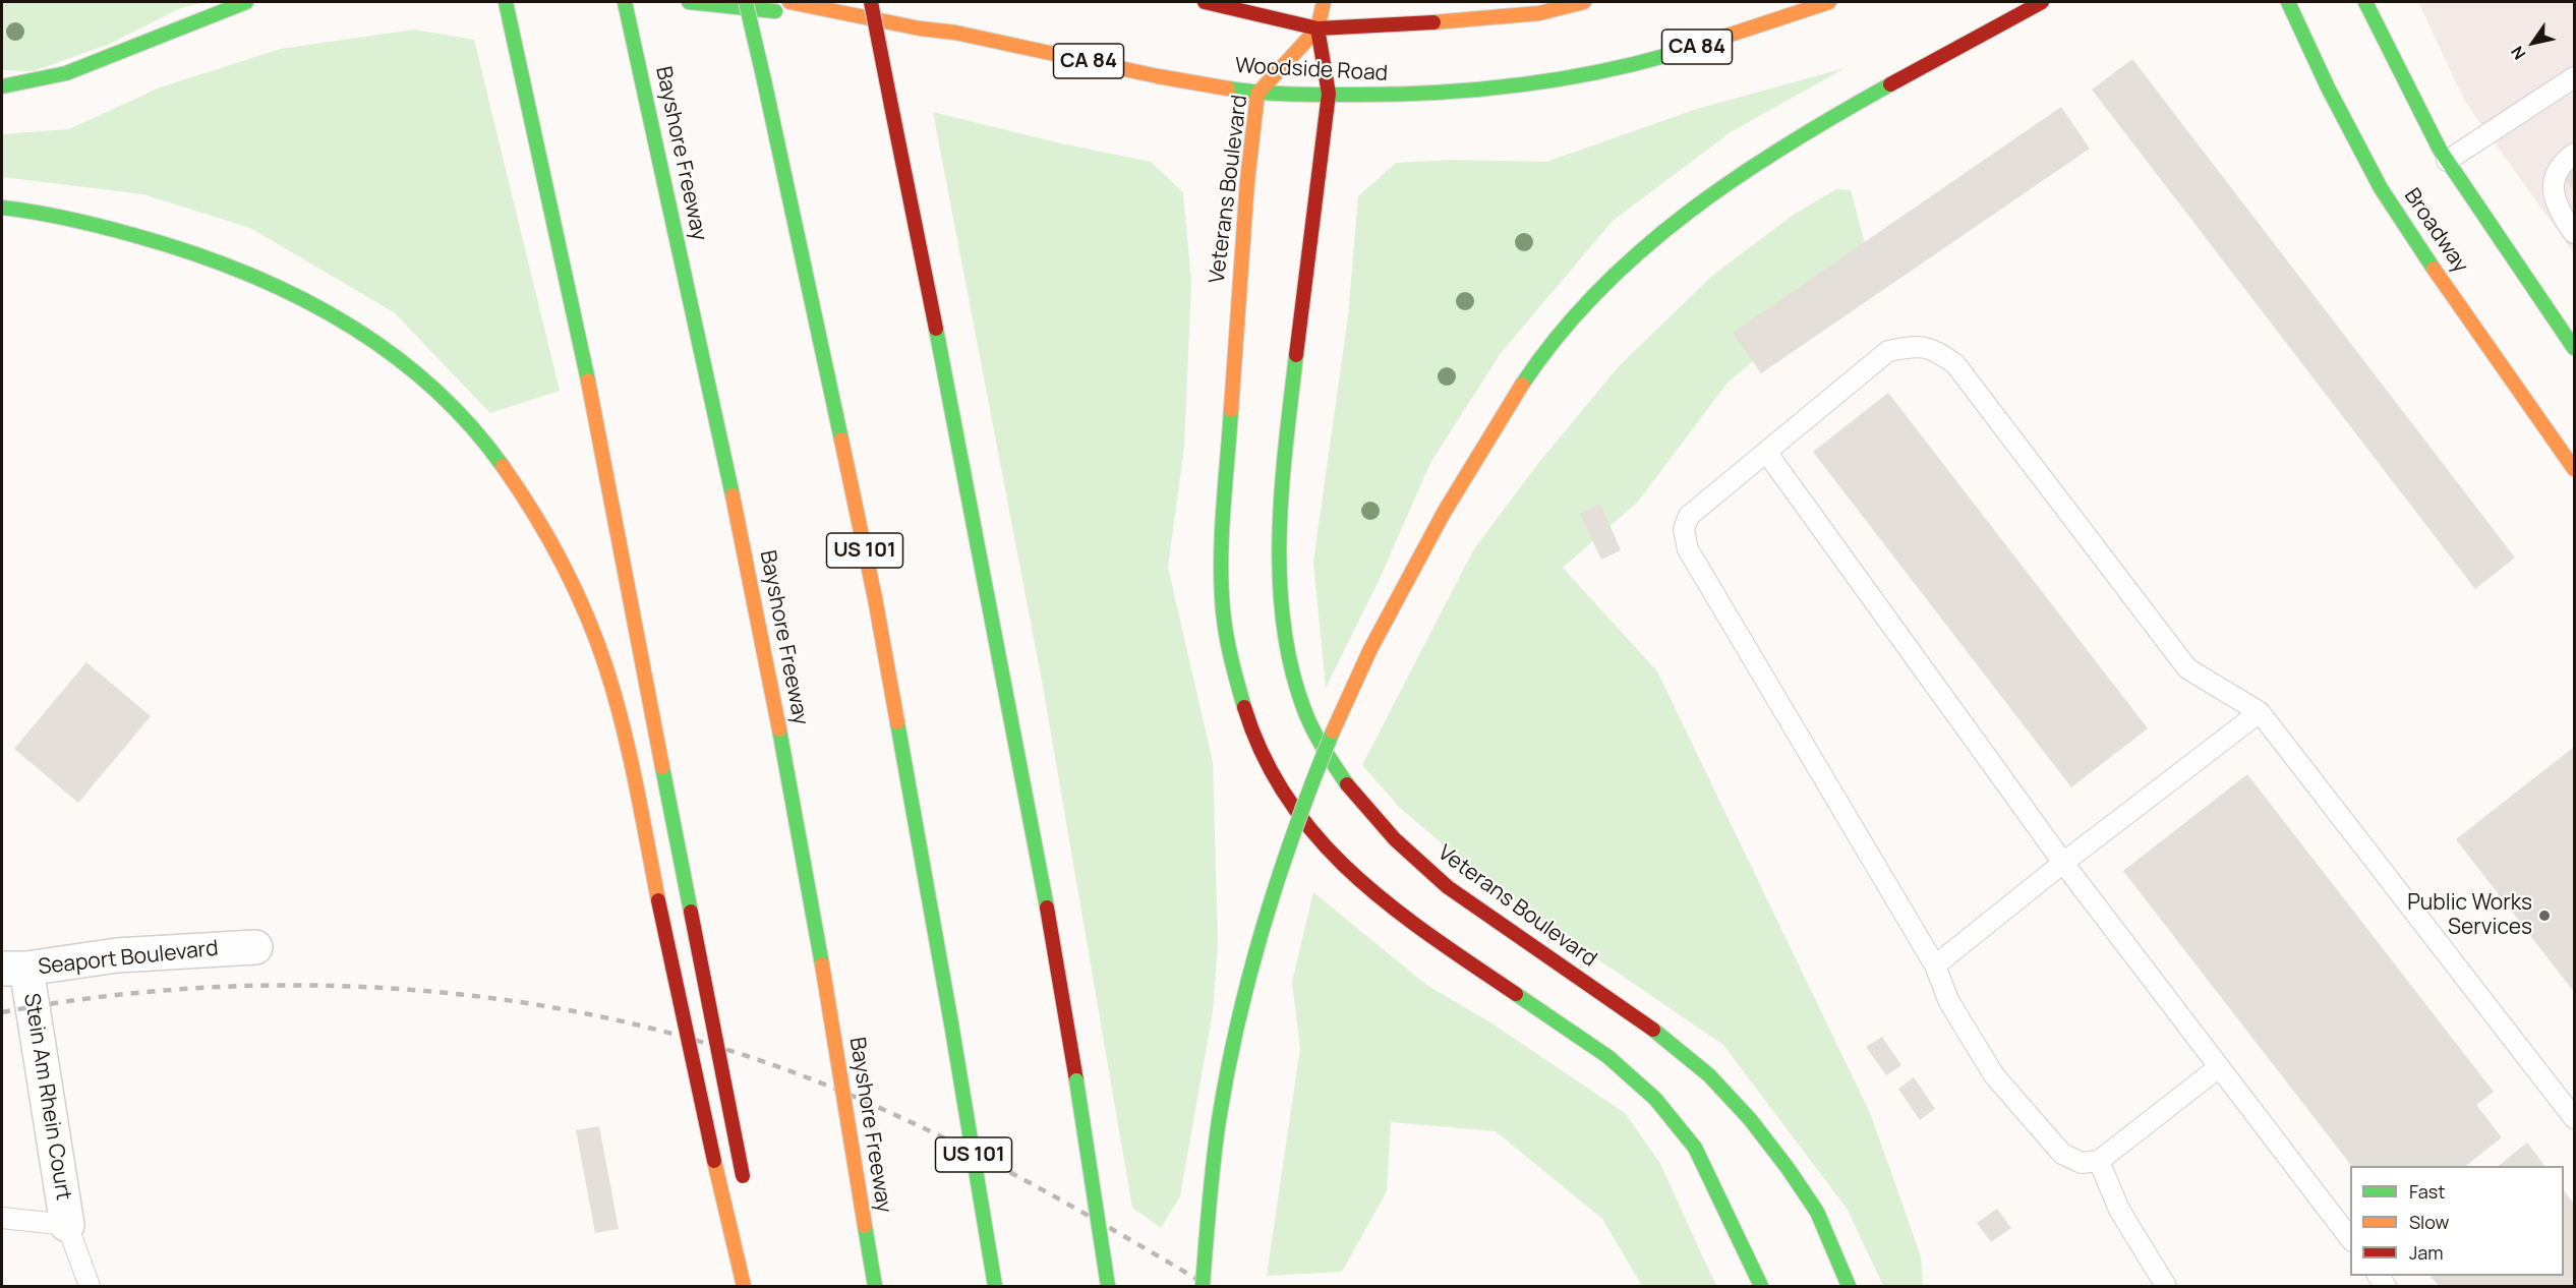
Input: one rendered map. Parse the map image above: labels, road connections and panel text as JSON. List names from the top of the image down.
{
  "streets": {
    "main road": [
      "CA 84",
      "Woodside Road",
      "Bayshore Freeway",
      "Veterans Boulevard",
      "Broadway",
      "US 101"
    ],
    "street": ["Seaport Boulevard", "Stein Am Rhein Court"]
  },
  "crossings": [
    ["Woodside Road", "Veterans Boulevard"],
    ["Seaport Boulevard", "Stein Am Rhein Court"]
  ],
  "places": ["Public Works Services"],
  "legend": ["Fast", "Slow", "Jam"],
  "north": "bottom left"
}
